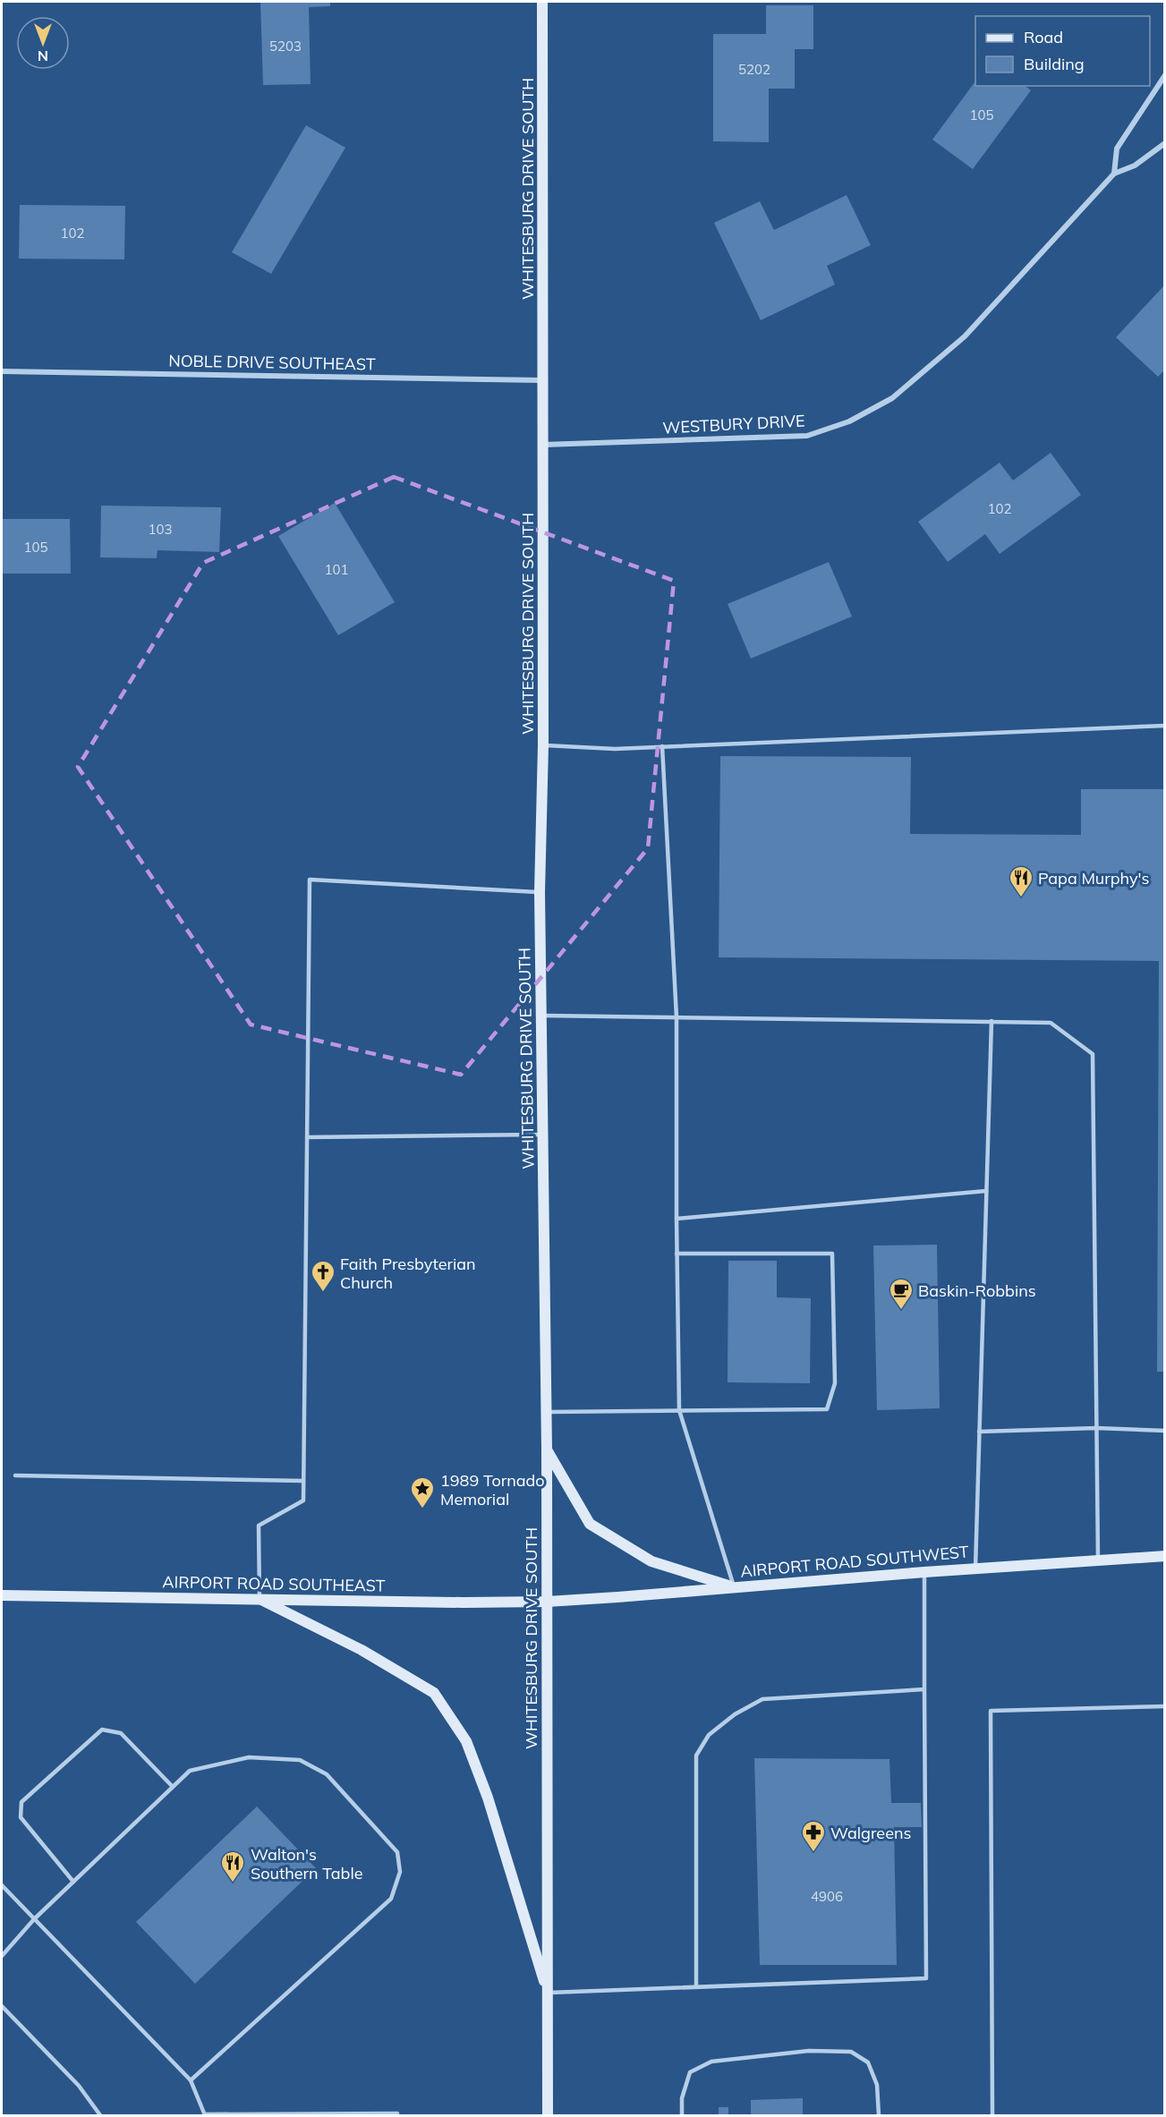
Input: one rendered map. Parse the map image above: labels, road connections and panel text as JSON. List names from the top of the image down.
{
  "streets": {
    "main road": ["WHITESBURG DRIVE SOUTH", "AIRPORT ROAD SOUTHWEST", "AIRPORT ROAD SOUTHEAST"],
    "street": ["NOBLE DRIVE SOUTHEAST", "WESTBURY DRIVE"]
  },
  "crossings": [
    ["WHITESBURG DRIVE SOUTH", "NOBLE DRIVE SOUTHEAST"],
    ["WHITESBURG DRIVE SOUTH", "WESTBURY DRIVE"],
    ["WHITESBURG DRIVE SOUTH", "AIRPORT ROAD SOUTHWEST"],
    ["WHITESBURG DRIVE SOUTH", "AIRPORT ROAD SOUTHEAST"],
    ["AIRPORT ROAD SOUTHWEST", "AIRPORT ROAD SOUTHEAST"]
  ],
  "places": {
    "restaurant": ["Papa Murphy's", "Walton's Southern Table"],
    "church": ["Faith Presbyterian Church"],
    "cafe": ["Baskin-Robbins"],
    "place": ["1989 Tornado Memorial"],
    "pharmacy": ["Walgreens"]
  },
  "house_numbers": [
    "5203",
    "5202",
    "105",
    "102",
    "102",
    "103",
    "105",
    "101",
    "4906"
  ],
  "legend": ["Road", "Building"],
  "north": "bottom"
}
